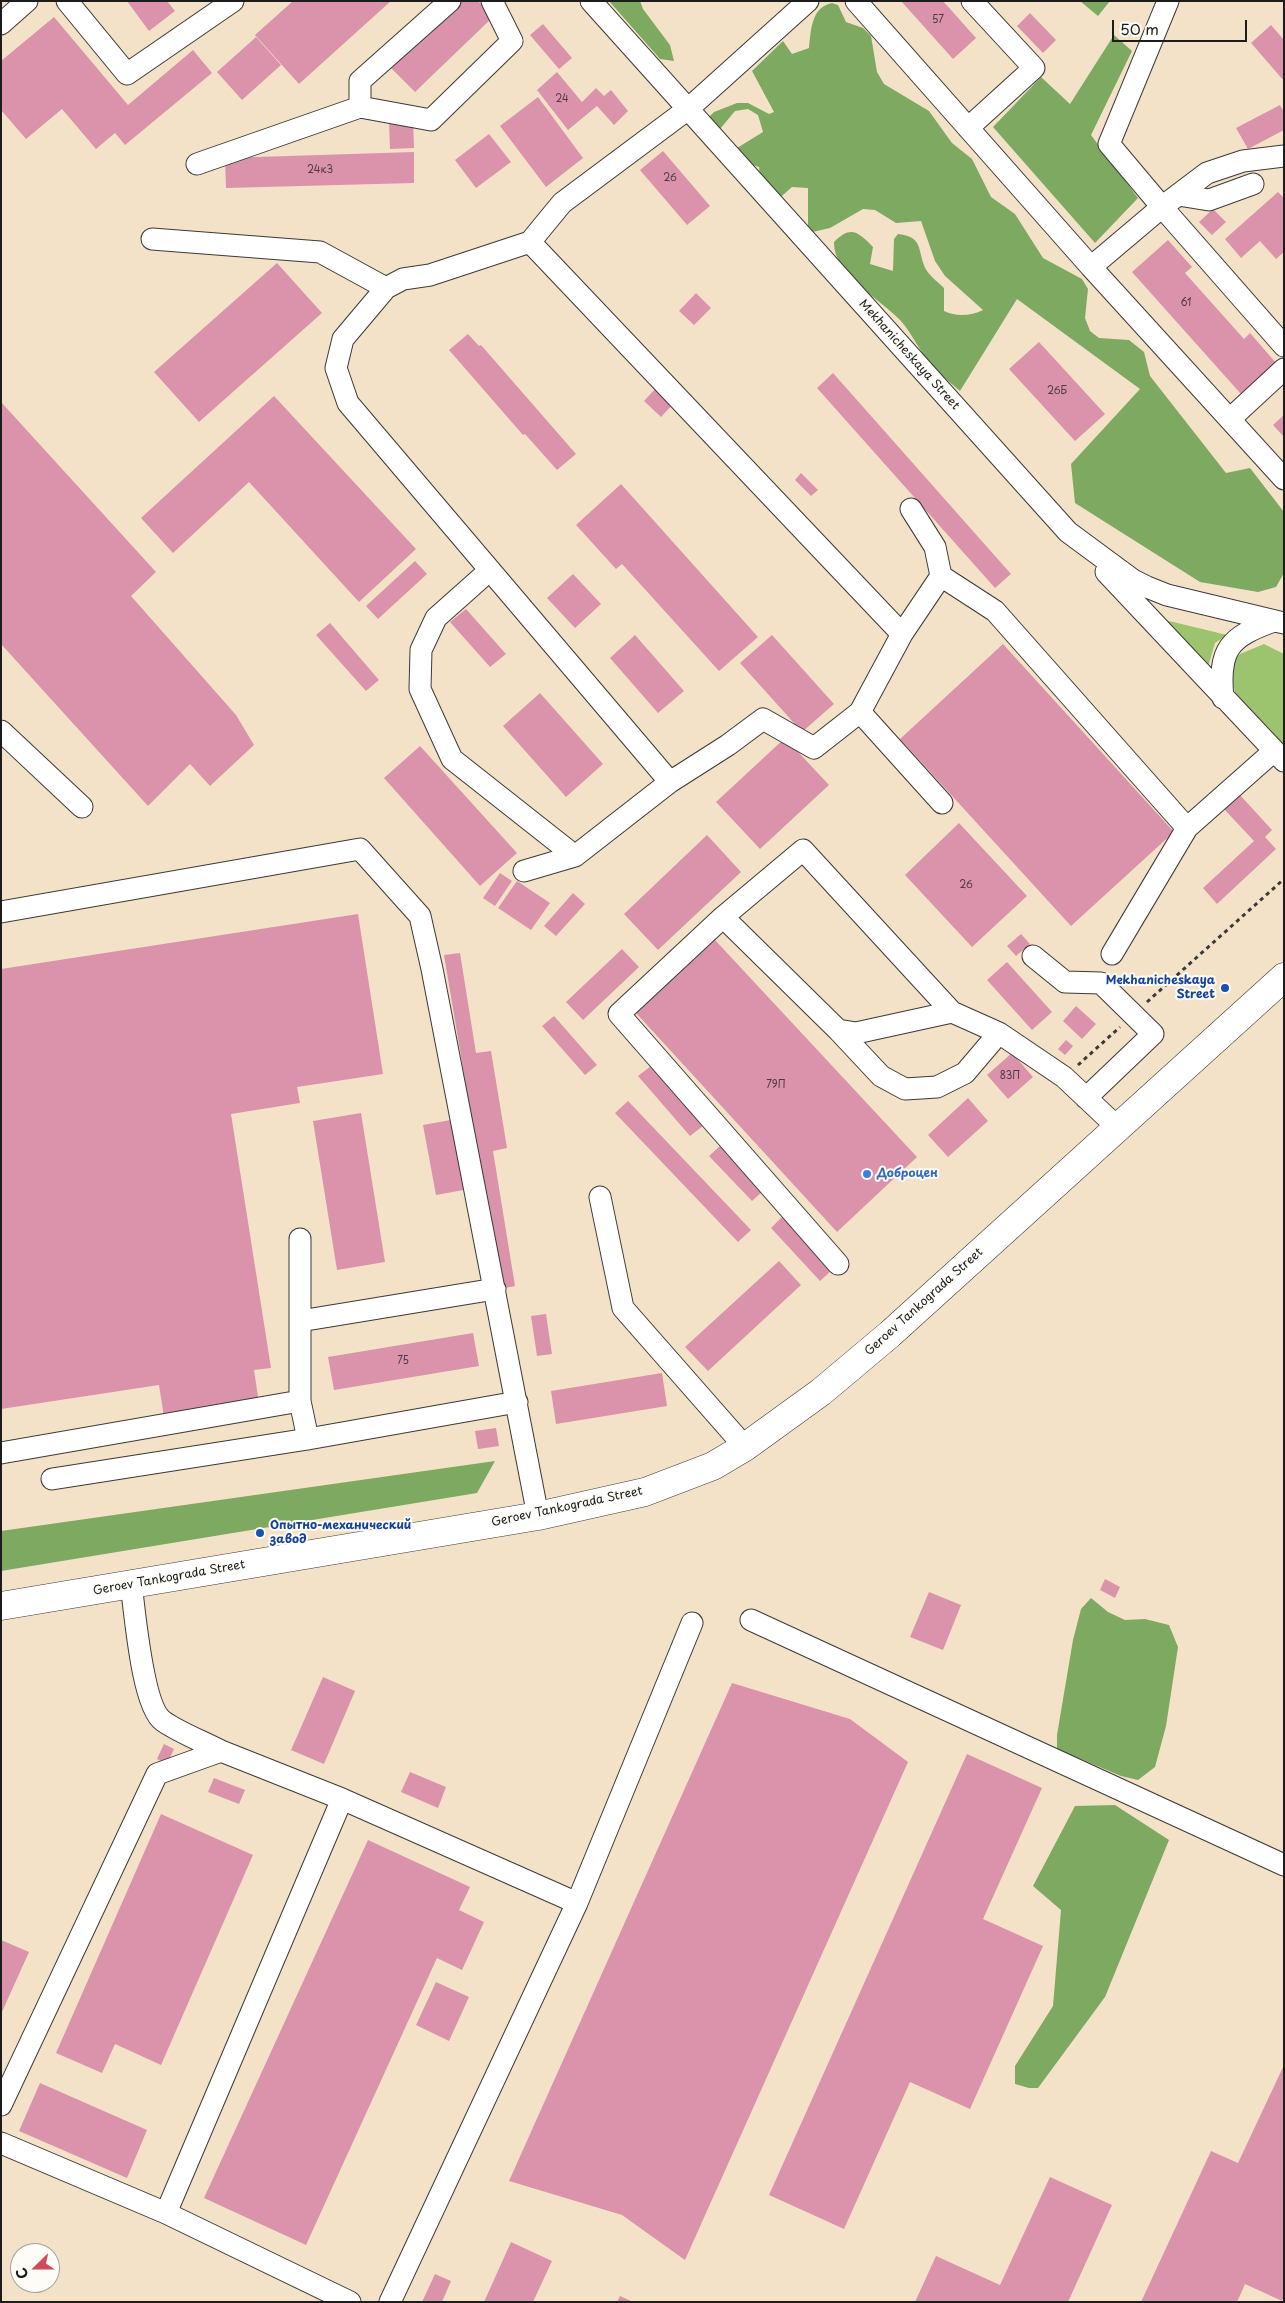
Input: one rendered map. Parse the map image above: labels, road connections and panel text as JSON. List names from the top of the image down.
{
  "streets": {
    "main road": ["Geroev Tankograda Street"],
    "street": ["Mekhanicheskaya Street"]
  },
  "places": ["Mekhanicheskaya Street", "Доброцен", "Опытно-механический завод"],
  "house_numbers": [
    "57",
    "24",
    "24к3",
    "26",
    "61",
    "26Б",
    "26",
    "83П",
    "79П",
    "75"
  ],
  "scale_bar": "50 m",
  "north": "left"
}
